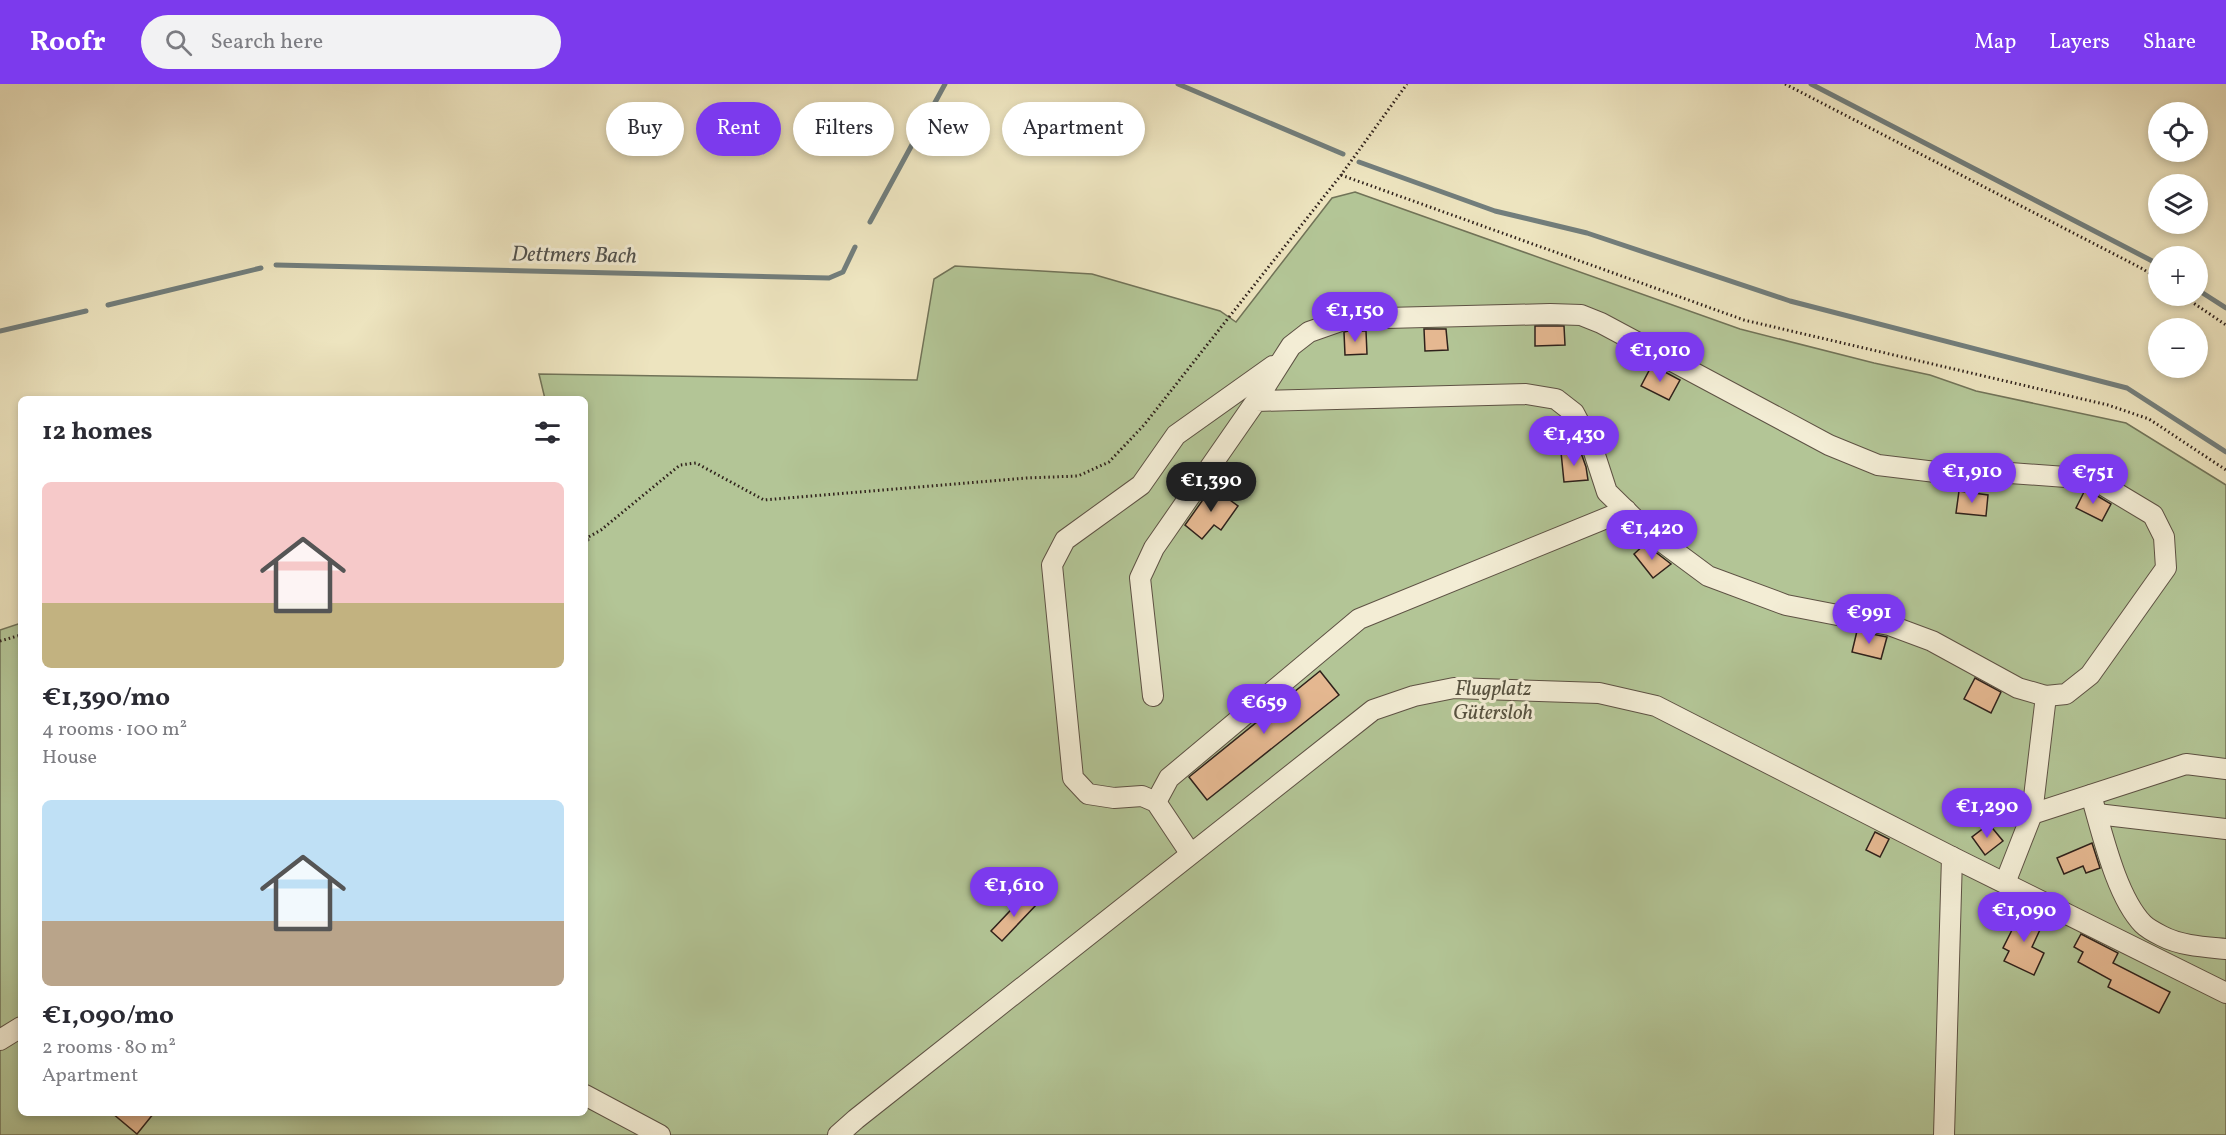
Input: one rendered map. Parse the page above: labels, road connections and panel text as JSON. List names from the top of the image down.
{
  "water": ["Dettmers Bach"],
  "parks": ["Flugplatz Gütersloh"],
  "page": {
    "header": "Roofr",
    "search": "Search here",
    "nav": ["Map", "Layers", "Share"],
    "map_buttons": ["+", "−"],
    "chip": [
      "Buy",
      "Rent",
      "Filters",
      "New",
      "Apartment"
    ],
    "price": [
      "€1,150",
      "€1,010",
      "€1,430",
      "€1,910",
      "€751",
      "€1,390",
      "€1,420",
      "€991",
      "€659",
      "€1,290",
      "€1,610",
      "€1,090"
    ],
    "heading": "12 homes",
    "list": [
      {
        "name": "€1,390/mo",
        "note": "4 rooms · 100 m² · House"
      },
      {
        "name": "€1,090/mo",
        "note": "2 rooms · 80 m² · Apartment"
      }
    ]
  }
}
